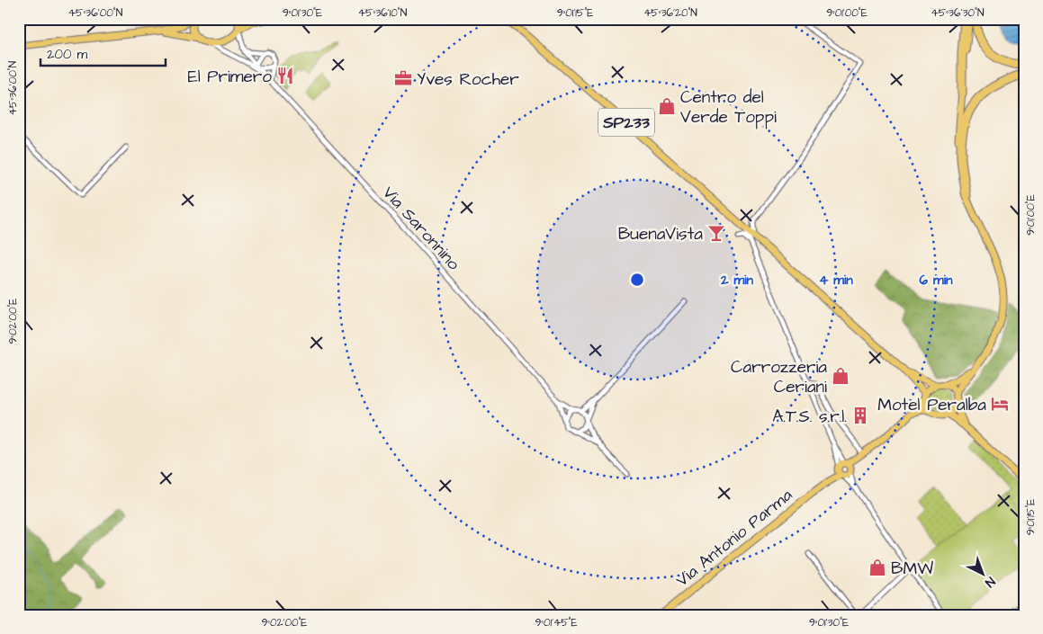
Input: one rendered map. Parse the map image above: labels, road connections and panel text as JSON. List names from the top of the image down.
{
  "streets": {
    "main road": ["SP233", "Via Antonio Parma"],
    "street": ["Via Saronnino"]
  },
  "crossings": [
    ["SP233", "Via Antonio Parma"]
  ],
  "places": {
    "restaurant": ["El Primero"],
    "office": ["Yves Rocher"],
    "shop": ["Centro del Verde Toppi", "Carrozzeria Ceriani", "BMW"],
    "bar": ["BuenaVista"],
    "hotel": ["Motel Peralba"],
    "building": ["A.T.S. s.r.l."]
  },
  "scale_bar": "200 m",
  "north": "bottom right",
  "coordinates": [
    "45°36'00\"N",
    "9°01'30\"E",
    "45°36'10\"N",
    "9°01'15\"E",
    "45°36'20\"N",
    "9°01'00\"E",
    "45°36'30\"N",
    "9°02'00\"E",
    "9°01'45\"E"
  ],
  "rings": ["2 min", "4 min", "6 min"]
}
